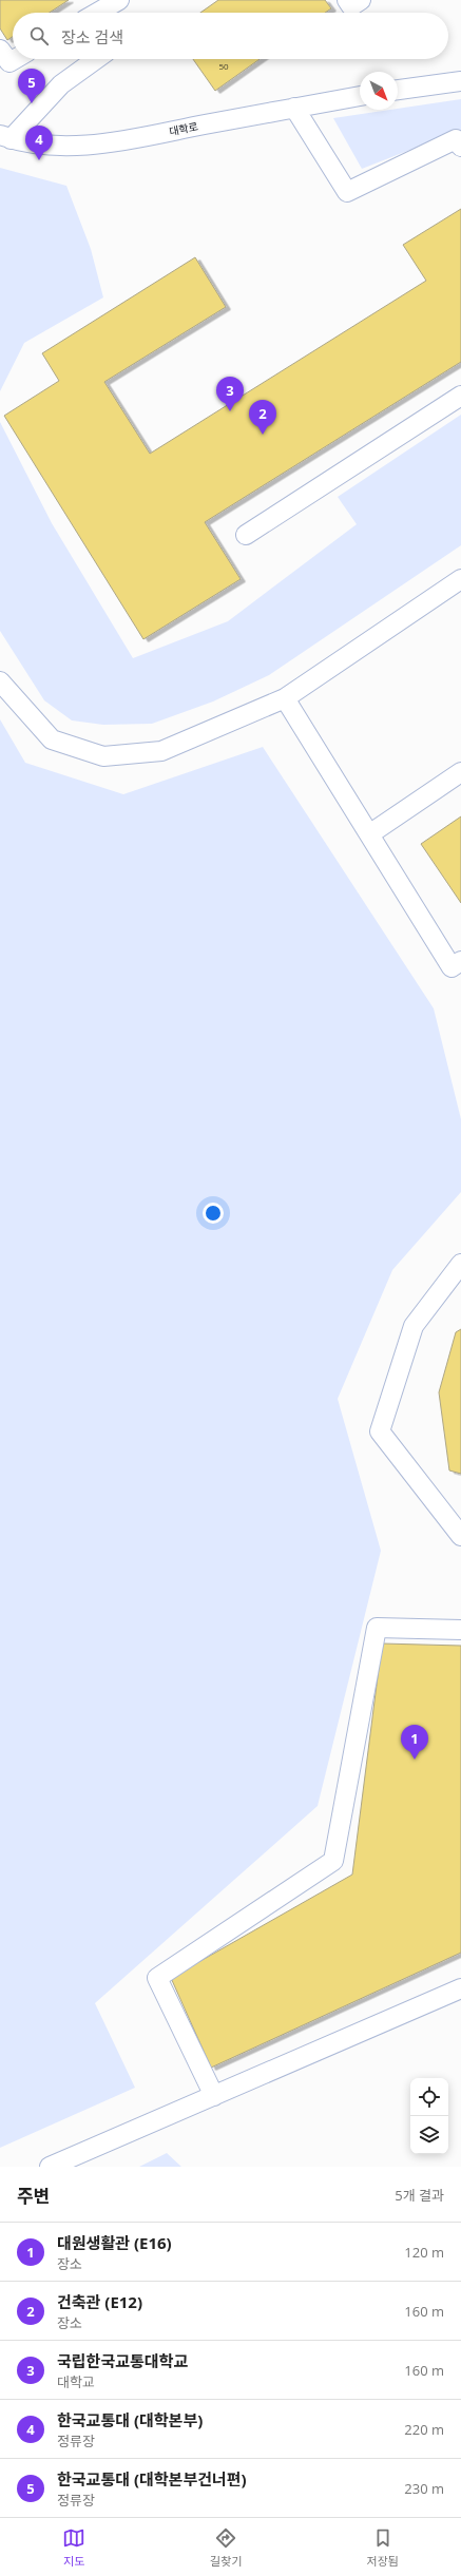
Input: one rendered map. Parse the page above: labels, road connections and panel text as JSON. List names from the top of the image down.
{
  "streets": {
    "lane": ["대학로"]
  },
  "house_numbers": ["50"],
  "north": "bottom right",
  "page": {
    "search": "장소 검색",
    "pins": [
      "5",
      "4",
      "3",
      "2",
      "1"
    ],
    "heading": ["주변", "5개 결과"],
    "list": [
      {
        "mark": "1",
        "name": "대원생활관 (E16)",
        "note": "장소",
        "value": "120 m"
      },
      {
        "mark": "2",
        "name": "건축관 (E12)",
        "note": "장소",
        "value": "160 m"
      },
      {
        "mark": "3",
        "name": "국립한국교통대학교",
        "note": "대학교",
        "value": "160 m"
      },
      {
        "mark": "4",
        "name": "한국교통대 (대학본부)",
        "note": "정류장",
        "value": "220 m"
      },
      {
        "mark": "5",
        "name": "한국교통대 (대학본부건너편)",
        "note": "정류장",
        "value": "230 m"
      }
    ],
    "nav": ["지도", "길찾기", "저장됨"]
  }
}
